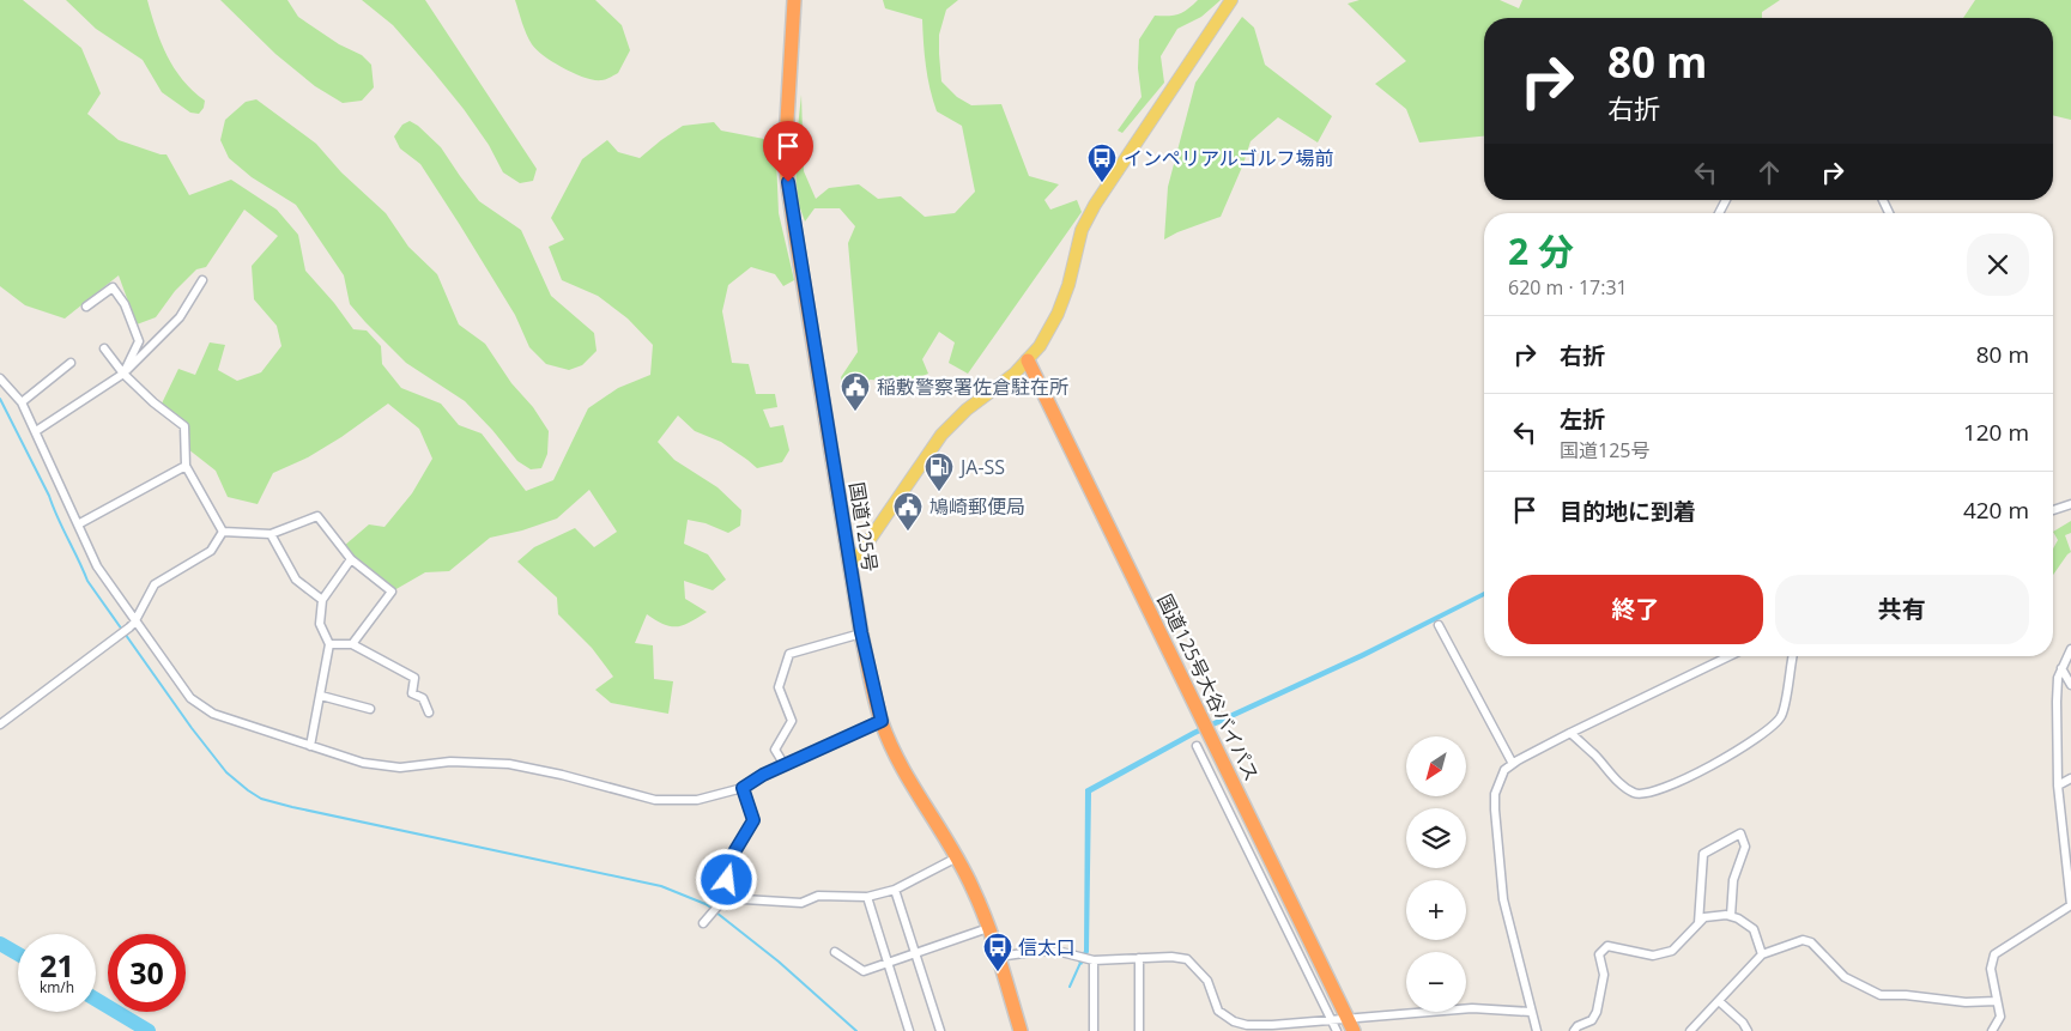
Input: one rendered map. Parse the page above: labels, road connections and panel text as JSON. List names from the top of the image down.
{
  "streets": {
    "highway": ["国道125号", "国道125号大谷バイパス"]
  },
  "places": {
    "bus stop": ["インペリアルゴルフ場前", "信太口"],
    "public building": ["稲敷警察署佐倉駐在所", "鳩崎郵便局"],
    "fuel station": ["JA-SS"]
  },
  "north": "bottom left",
  "page": {
    "turn": ["80 m", "右折"],
    "heading": ["2 分", "620 m · 17:31"],
    "list": [
      {
        "name": "右折",
        "value": "80 m"
      },
      {
        "name": "左折",
        "note": "国道125号",
        "value": "120 m"
      },
      {
        "name": "目的地に到着",
        "value": "420 m"
      }
    ],
    "buttons": ["終了", "共有"],
    "map_buttons": ["+", "−"],
    "speed": "21 km/h",
    "limit": "30"
  }
}
